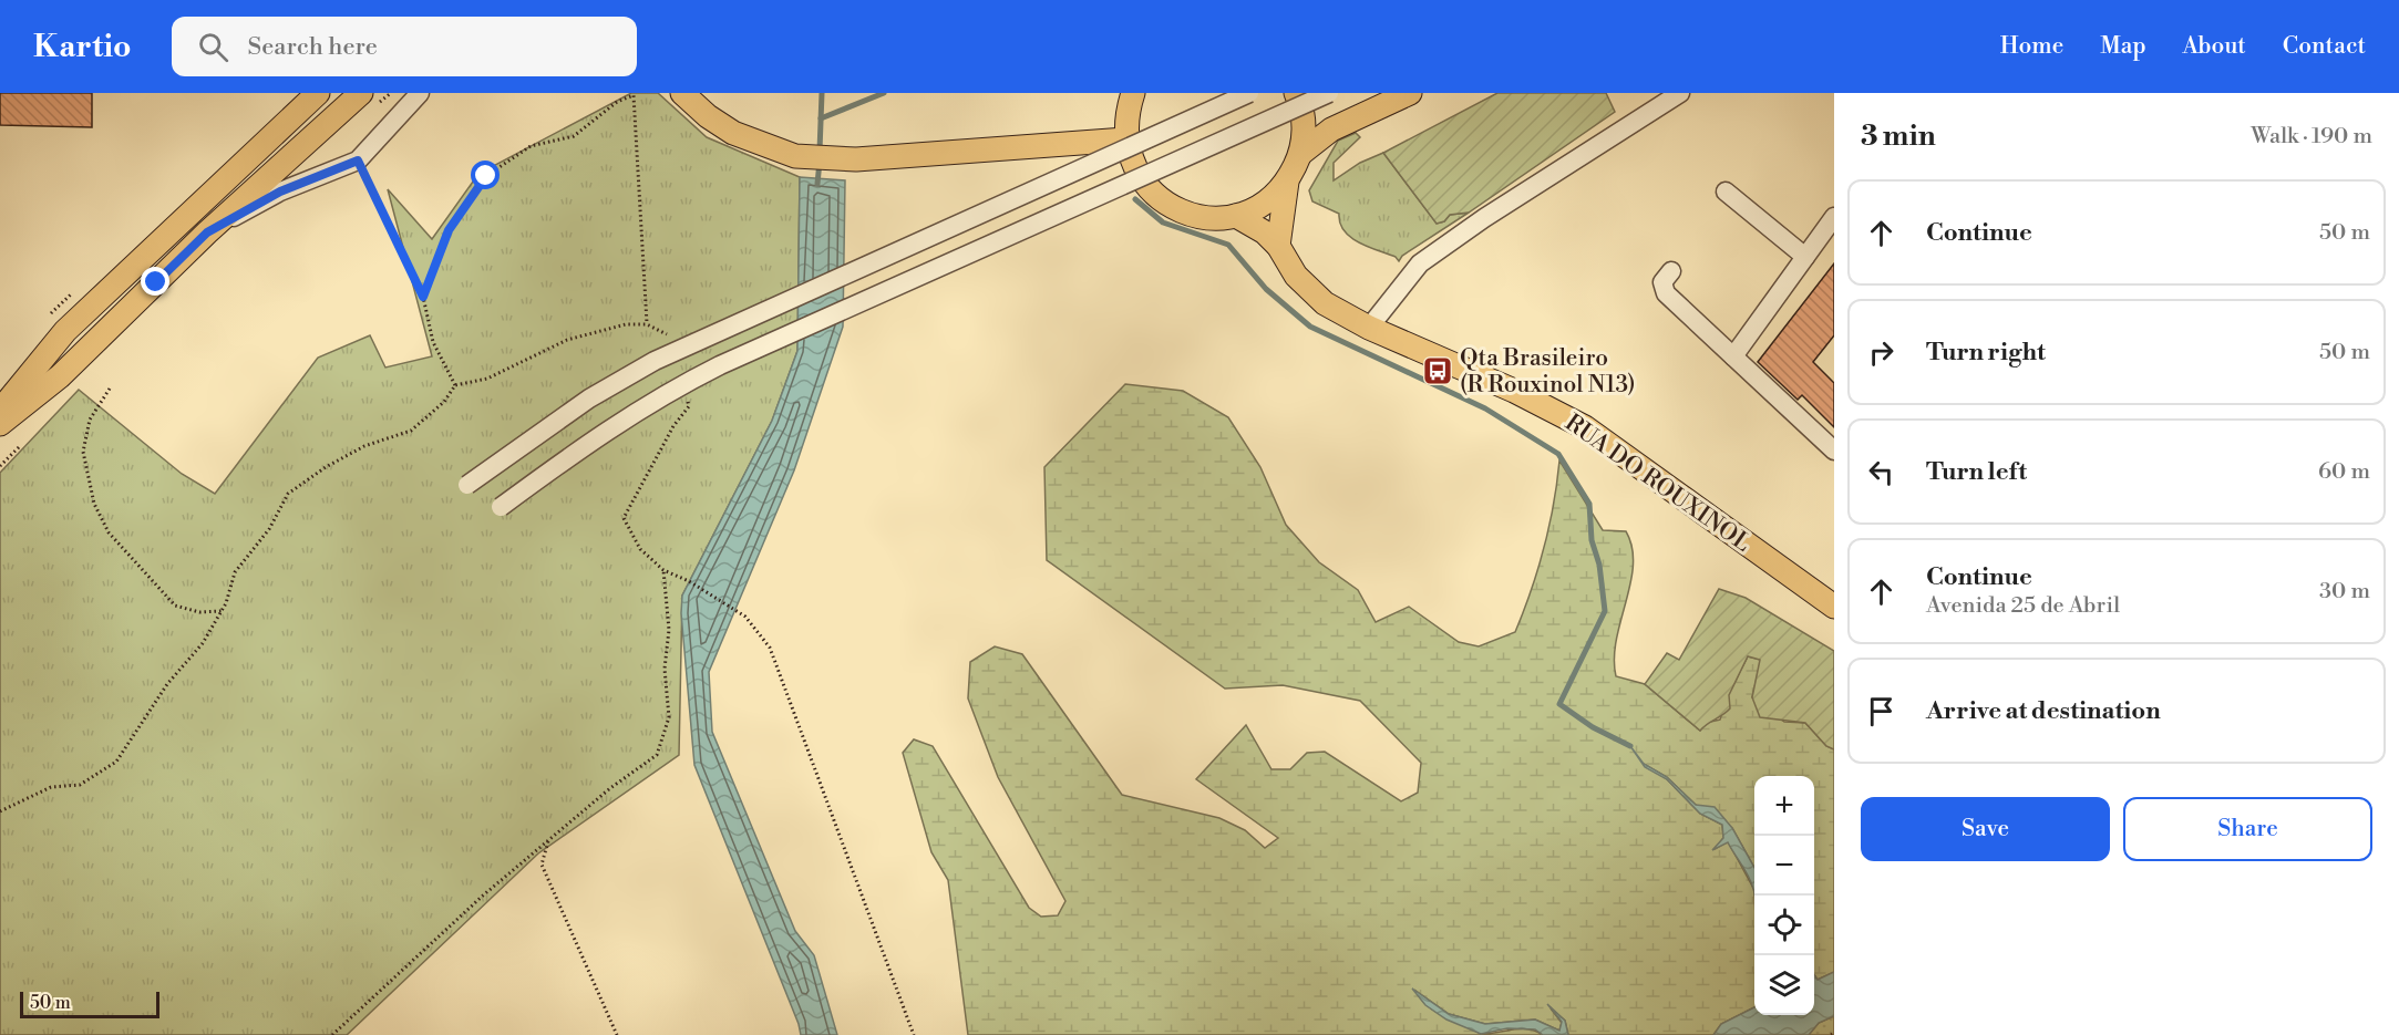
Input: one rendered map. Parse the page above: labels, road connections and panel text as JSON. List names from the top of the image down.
{
  "streets": {
    "main road": ["RUA DO ROUXINOL"]
  },
  "places": {
    "bus stop": ["Qta Brasileiro (R Rouxinol N13)"]
  },
  "scale_bar": "50 m",
  "page": {
    "header": "Kartio",
    "search": "Search here",
    "nav": [
      "Home",
      "Map",
      "About",
      "Contact"
    ],
    "heading": ["3 min", "Walk · 190 m"],
    "list": [
      ["Continue", "50 m"],
      ["Turn right", "50 m"],
      ["Turn left", "60 m"],
      ["Continue", "Avenida 25 de Abril", "30 m"],
      "Arrive at destination"
    ],
    "map_buttons": ["+", "−"],
    "buttons": ["Save", "Share"],
    "scale": "50 m"
  }
}
